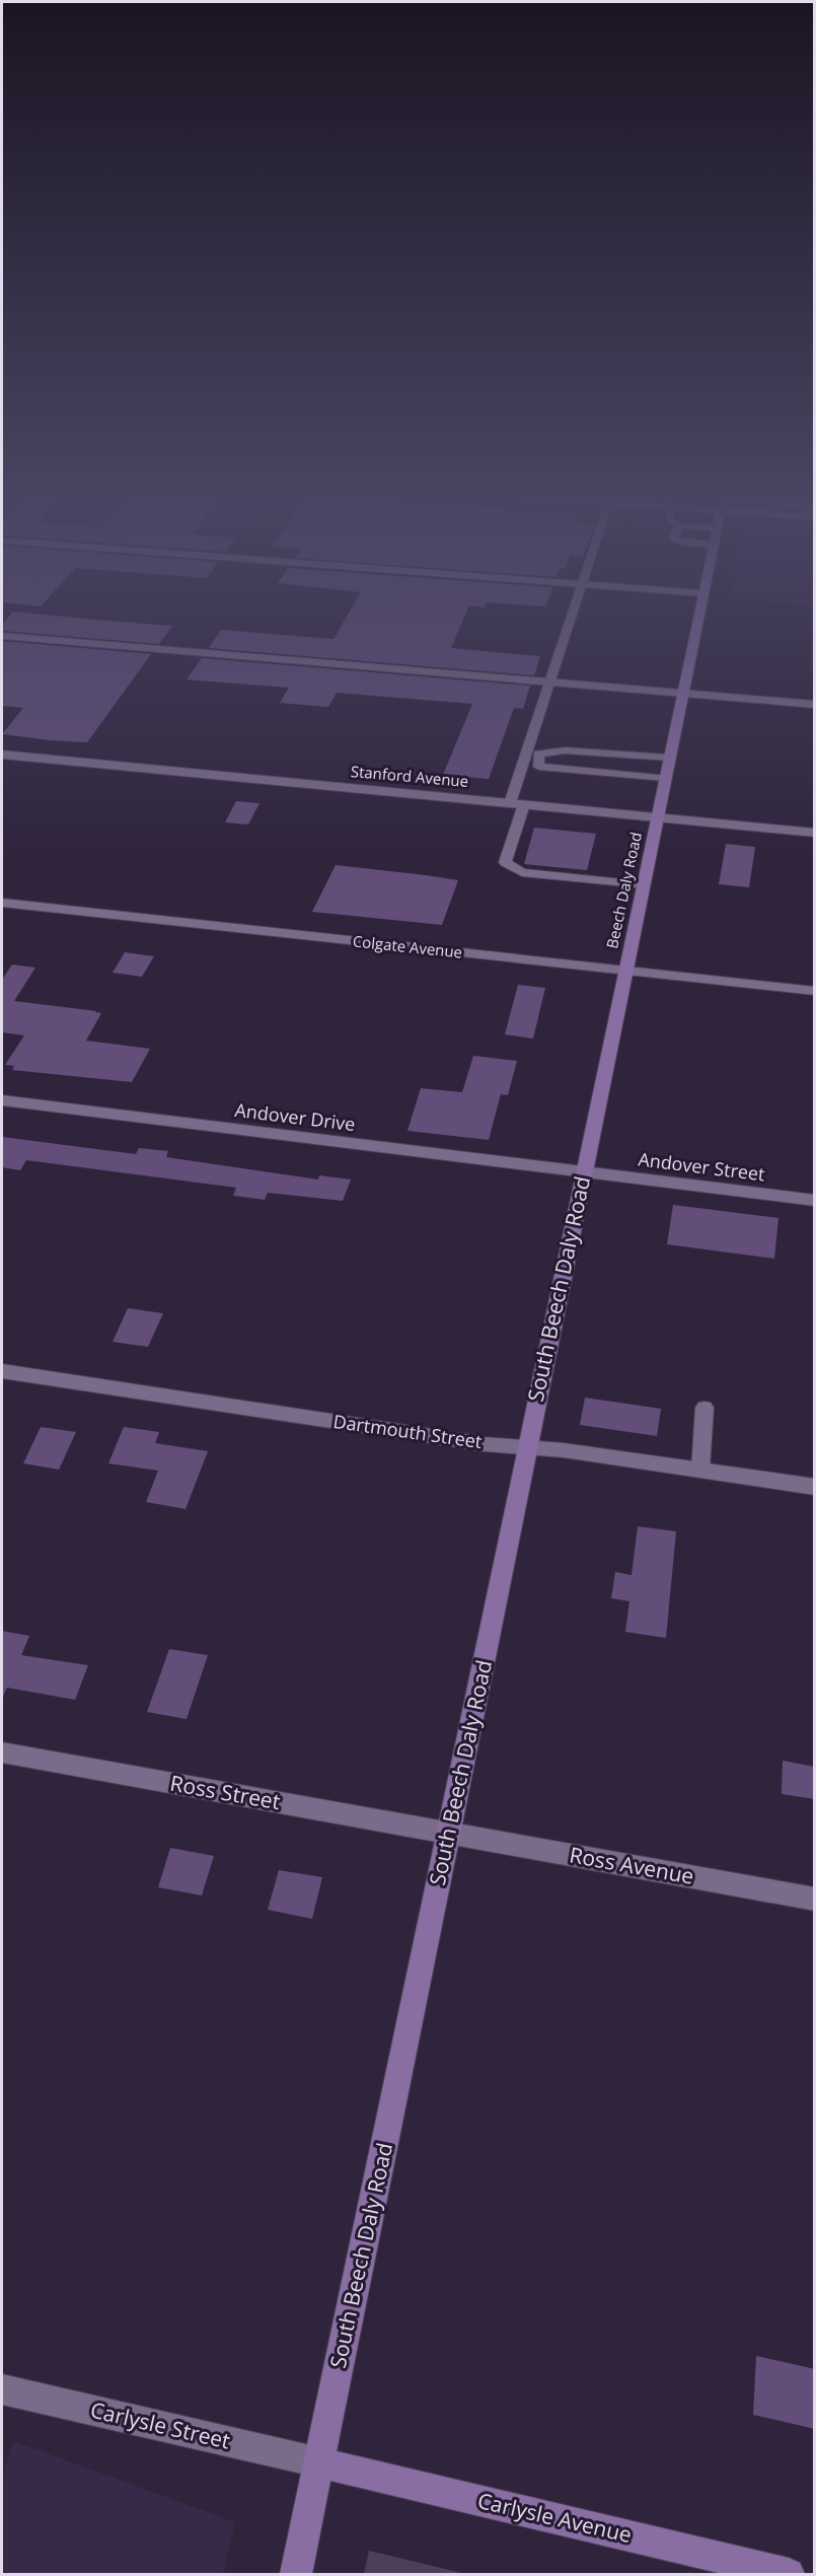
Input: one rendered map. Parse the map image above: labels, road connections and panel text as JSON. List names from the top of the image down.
{
  "streets": {
    "main road": ["Beech Daly Road", "South Beech Daly Road", "Carlysle Avenue"],
    "street": [
      "Stanford Avenue",
      "Colgate Avenue",
      "Andover Drive",
      "Andover Street",
      "Dartmouth Street",
      "Ross Street",
      "Ross Avenue",
      "Carlysle Street"
    ]
  },
  "crossings": [
    ["Stanford Avenue", "Beech Daly Road"],
    ["Beech Daly Road", "Colgate Avenue"],
    ["Beech Daly Road", "South Beech Daly Road"],
    ["Colgate Avenue", "South Beech Daly Road"],
    ["Andover Drive", "Andover Street"],
    ["Andover Drive", "South Beech Daly Road"],
    ["Andover Street", "South Beech Daly Road"],
    ["South Beech Daly Road", "Dartmouth Street"],
    ["South Beech Daly Road", "Ross Street"],
    ["South Beech Daly Road", "Ross Avenue"],
    ["South Beech Daly Road", "Carlysle Street"],
    ["South Beech Daly Road", "Carlysle Avenue"],
    ["Ross Street", "Ross Avenue"],
    ["Carlysle Street", "Carlysle Avenue"]
  ]
}
